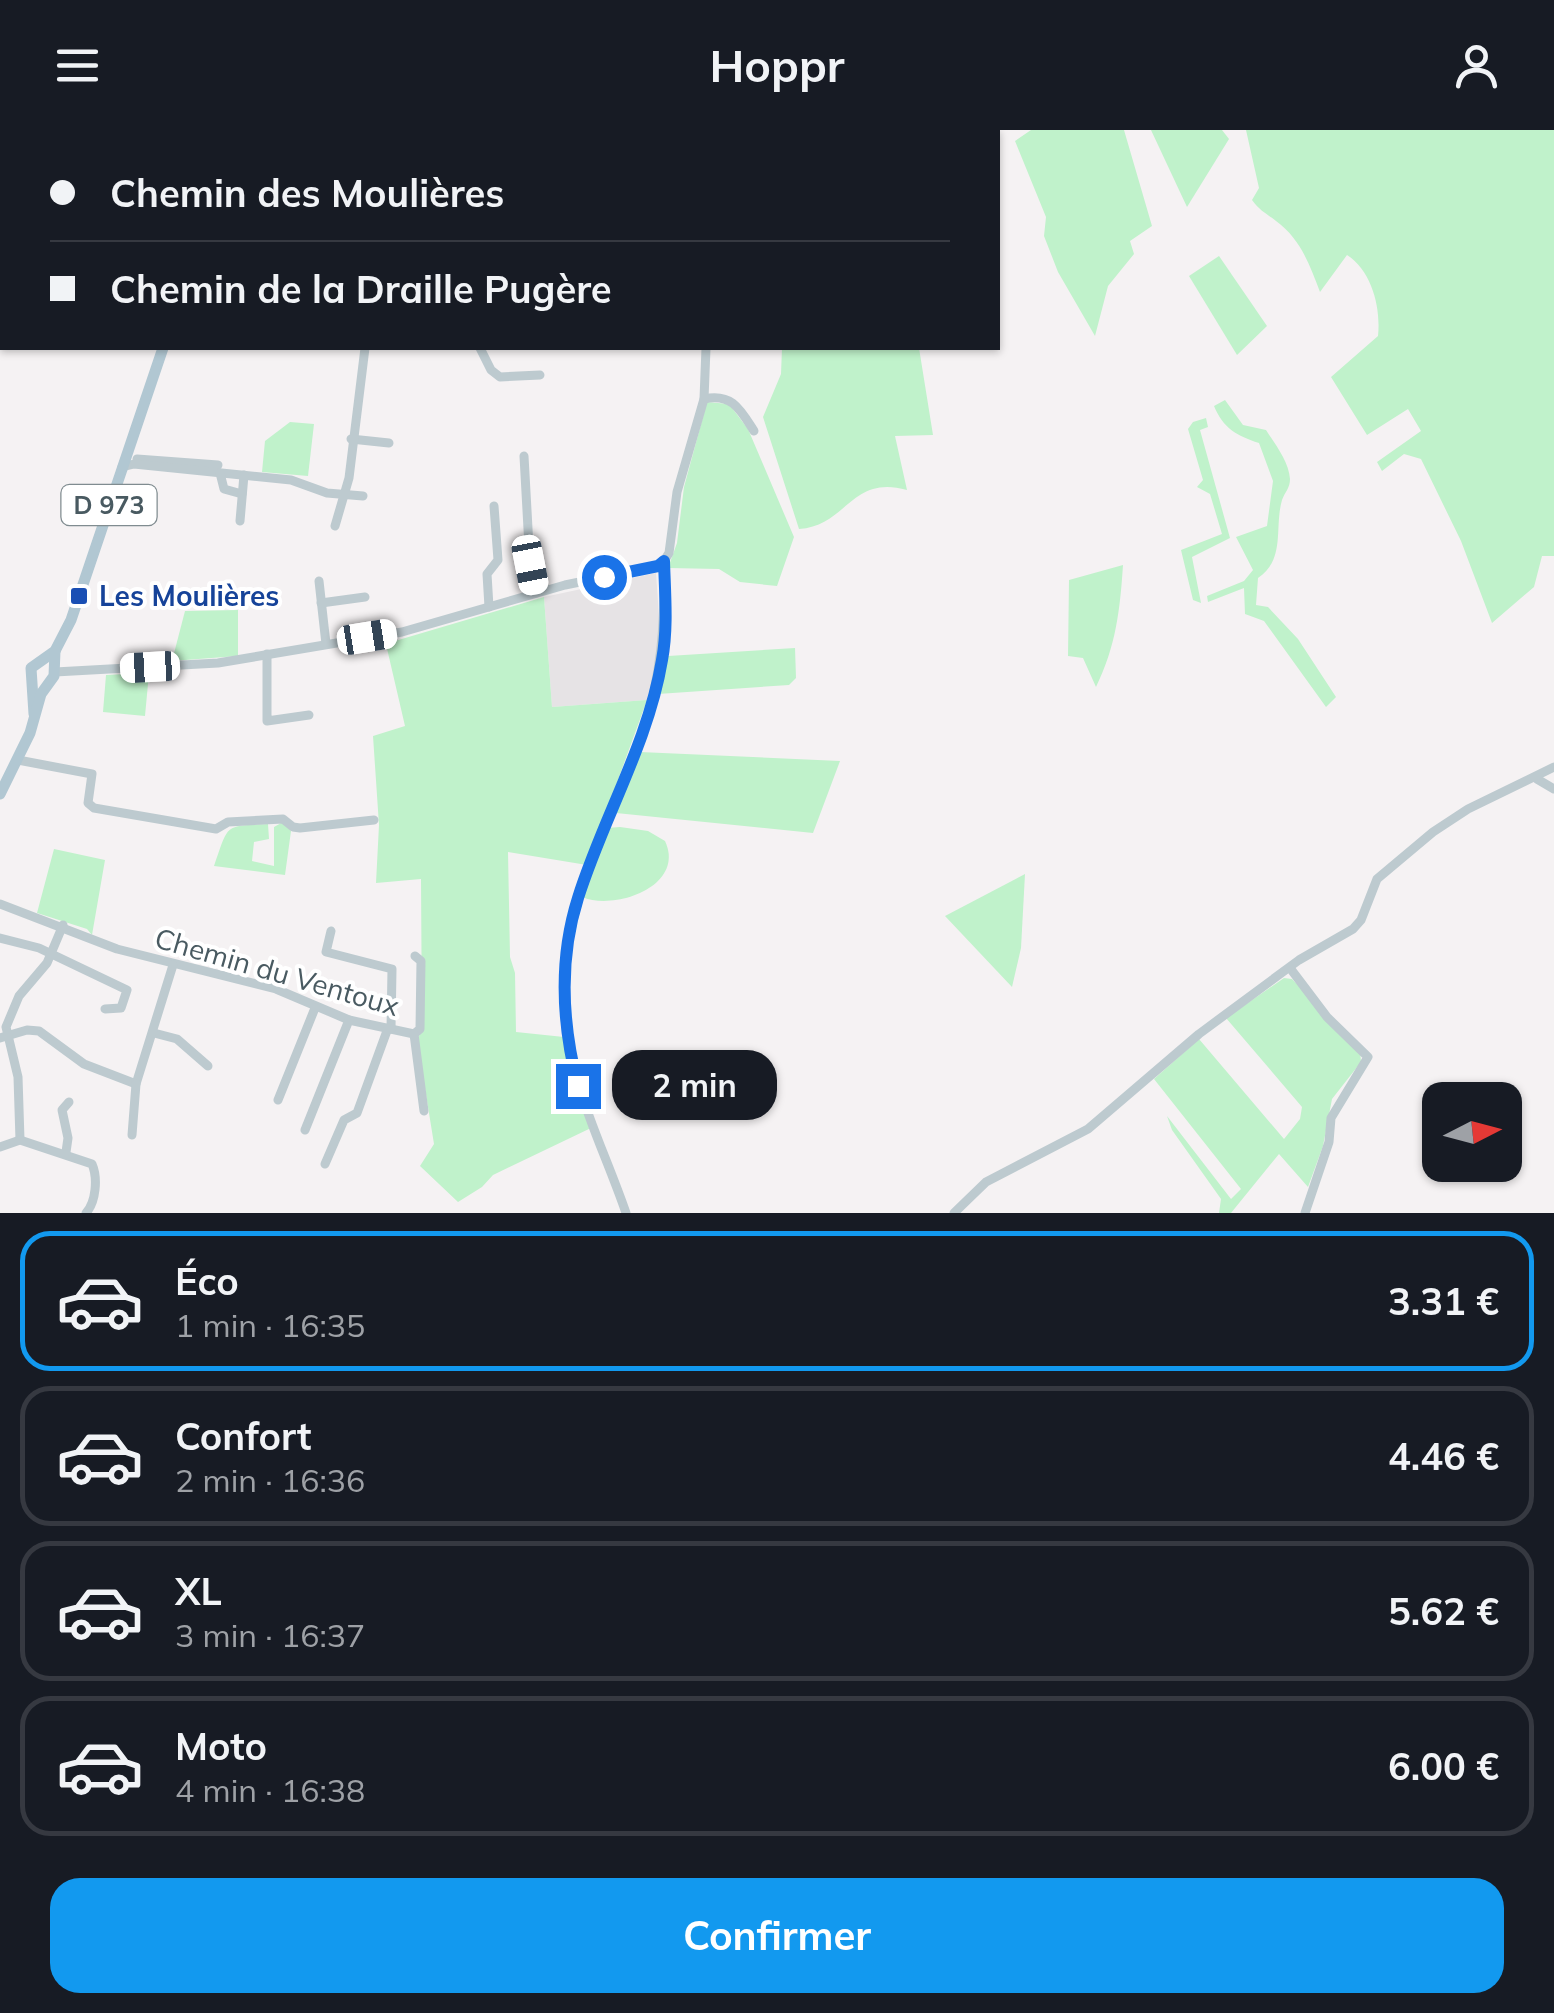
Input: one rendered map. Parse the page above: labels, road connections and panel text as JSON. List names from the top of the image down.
{
  "streets": {
    "main road": ["D 973"],
    "street": ["Chemin du Ventoux"]
  },
  "places": {
    "transit": ["Les Moulières"]
  },
  "north": "right",
  "page": {
    "header": "Hoppr",
    "banner": ["Chemin des Moulières", "Chemin de la Draille Pugère"],
    "bubble": "2 min",
    "list": [
      {
        "name": "Éco",
        "note": "1 min · 16:35",
        "value": "3.31 €"
      },
      {
        "name": "Confort",
        "note": "2 min · 16:36",
        "value": "4.46 €"
      },
      {
        "name": "XL",
        "note": "3 min · 16:37",
        "value": "5.62 €"
      },
      {
        "name": "Moto",
        "note": "4 min · 16:38",
        "value": "6.00 €"
      }
    ],
    "buttons": "Confirmer"
  }
}
